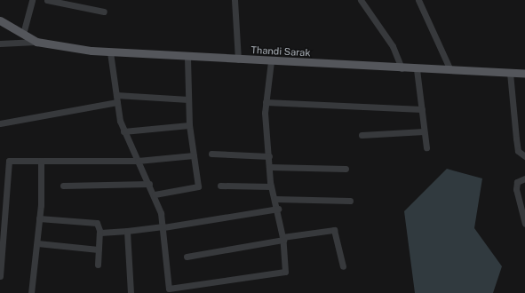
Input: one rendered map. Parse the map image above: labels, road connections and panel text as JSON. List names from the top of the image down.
{
  "streets": {
    "main road": ["Thandi Sarak"]
  }
}
